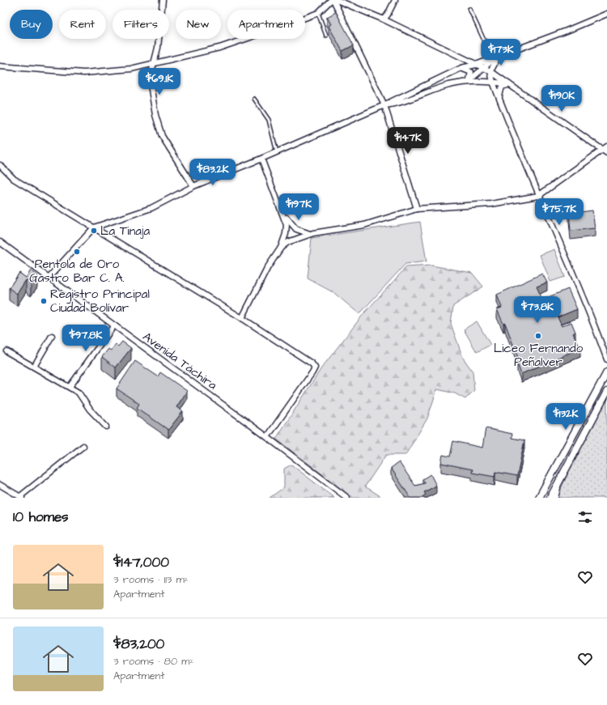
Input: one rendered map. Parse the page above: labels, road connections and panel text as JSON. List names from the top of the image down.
{
  "streets": {
    "street": ["Avenida Táchira"]
  },
  "places": [
    "La Tinaja",
    "Pentola de Oro Gastro Bar C. A.",
    "Registro Principal Ciudad Bolívar",
    "Liceo Fernando Peñalver"
  ],
  "page": {
    "chip": [
      "Buy",
      "Rent",
      "Filters",
      "New",
      "Apartment"
    ],
    "price": [
      "$173K",
      "$69.1K",
      "$190K",
      "$147K",
      "$83.2K",
      "$197K",
      "$75.7K",
      "$73.8K",
      "$97.8K",
      "$132K"
    ],
    "heading": "10 homes",
    "list": [
      {
        "name": "$147,000",
        "note": "3 rooms · 113 m² · Apartment"
      },
      {
        "name": "$83,200",
        "note": "3 rooms · 80 m² · Apartment"
      }
    ]
  }
}
